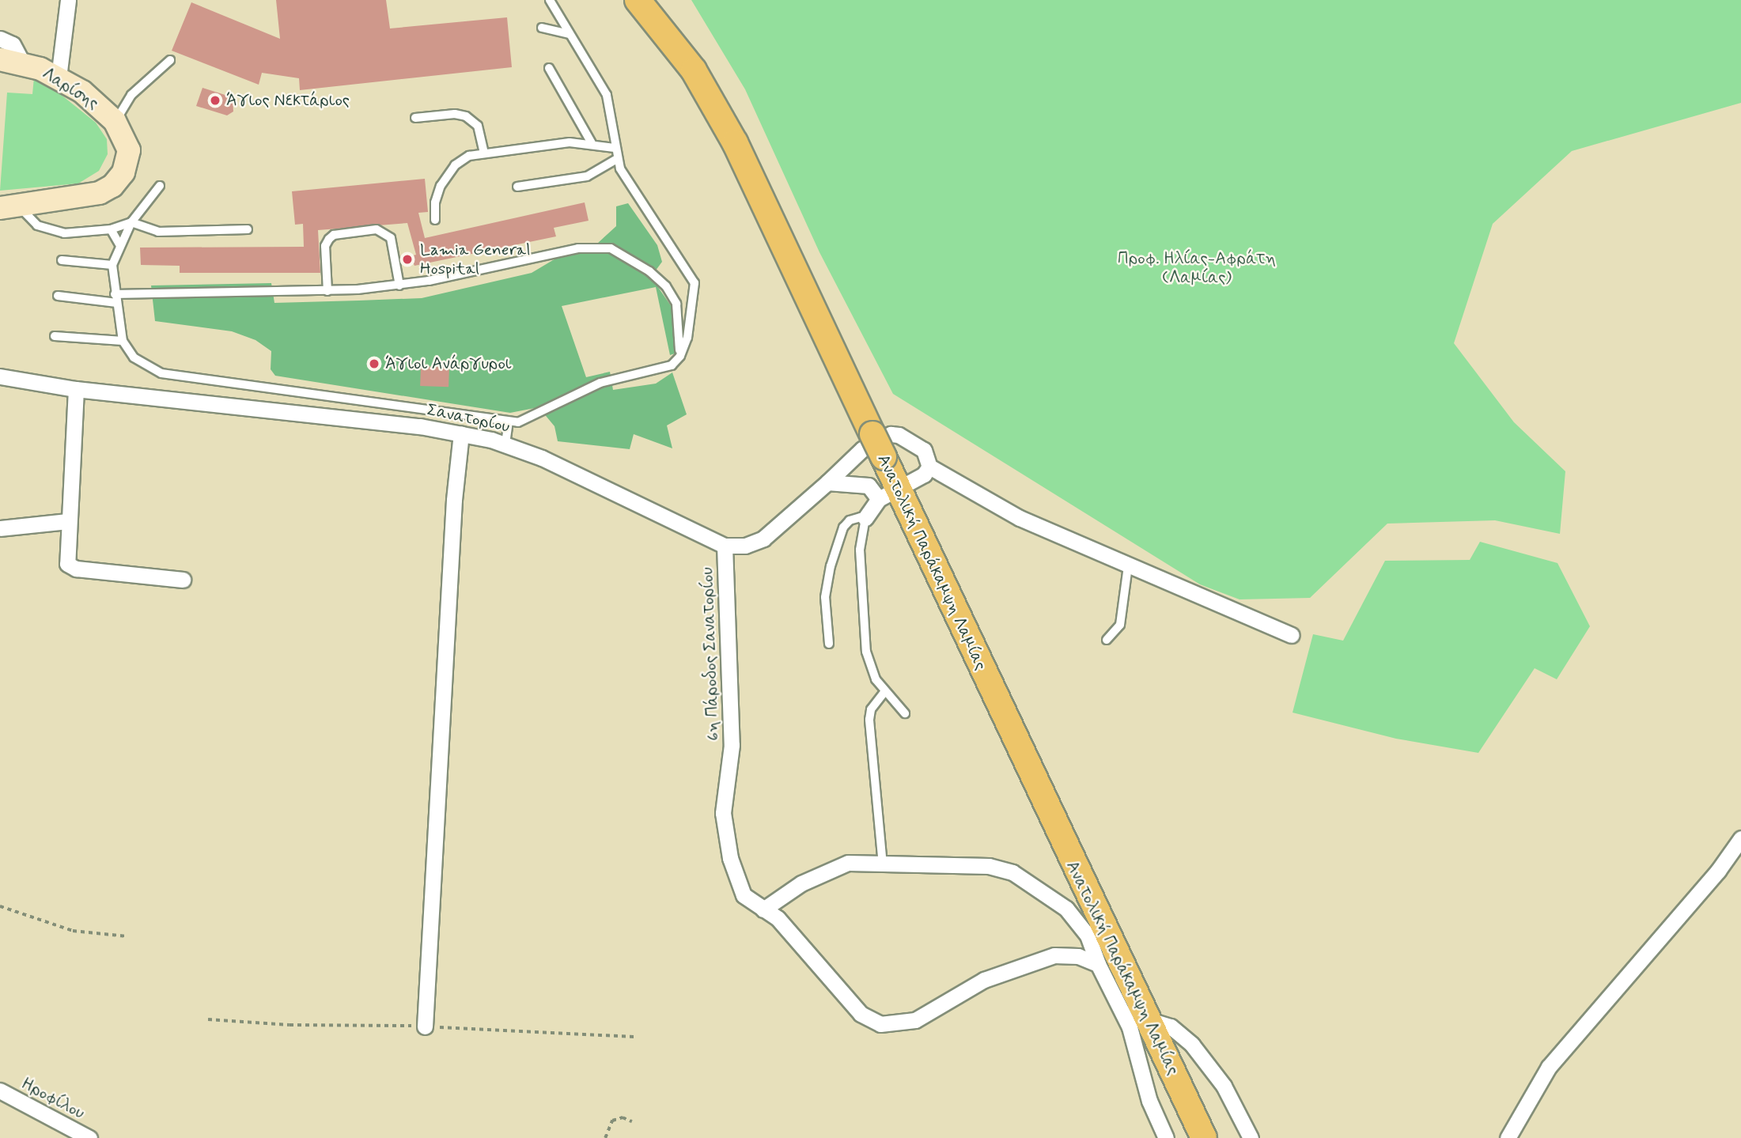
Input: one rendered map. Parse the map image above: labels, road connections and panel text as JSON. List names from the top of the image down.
{
  "streets": {
    "main road": ["Λαρίσης", "Ανατολική Παράκαμψη Λαμίας"],
    "street": ["Σανατορίου", "6η Πάροδος Σανατορίου", "Ηροφίλου"]
  },
  "crossings": [
    ["Σανατορίου", "6η Πάροδος Σανατορίου"],
    ["Ανατολική Παράκαμψη Λαμίας", "6η Πάροδος Σανατορίου"]
  ],
  "parks": ["Προφ. Ηλίας-Αφράτη (Λαμίας)"],
  "places": ["Άγιος Νεκτάριος", "Lamia General Hospital", "Άγιοι Ανάργυροι"]
}
